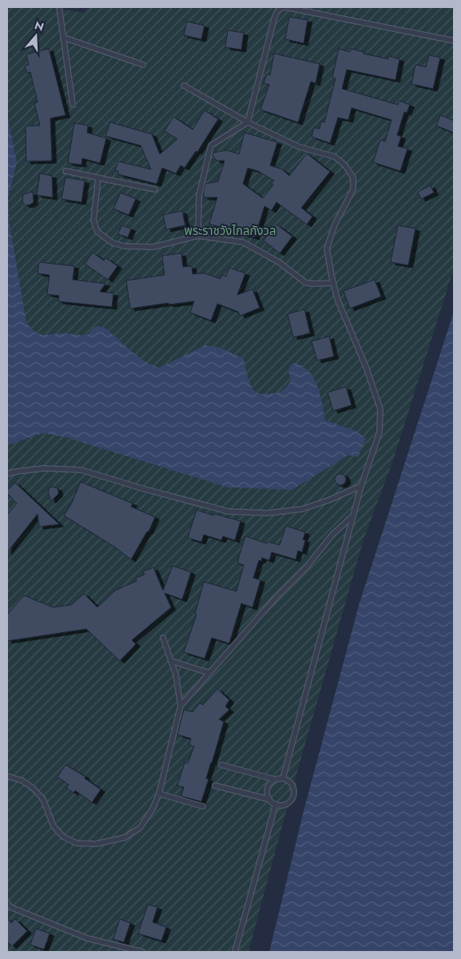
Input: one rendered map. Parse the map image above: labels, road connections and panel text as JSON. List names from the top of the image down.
{
  "parks": ["พระราชวังไกลกังวล"],
  "north": "top"
}
